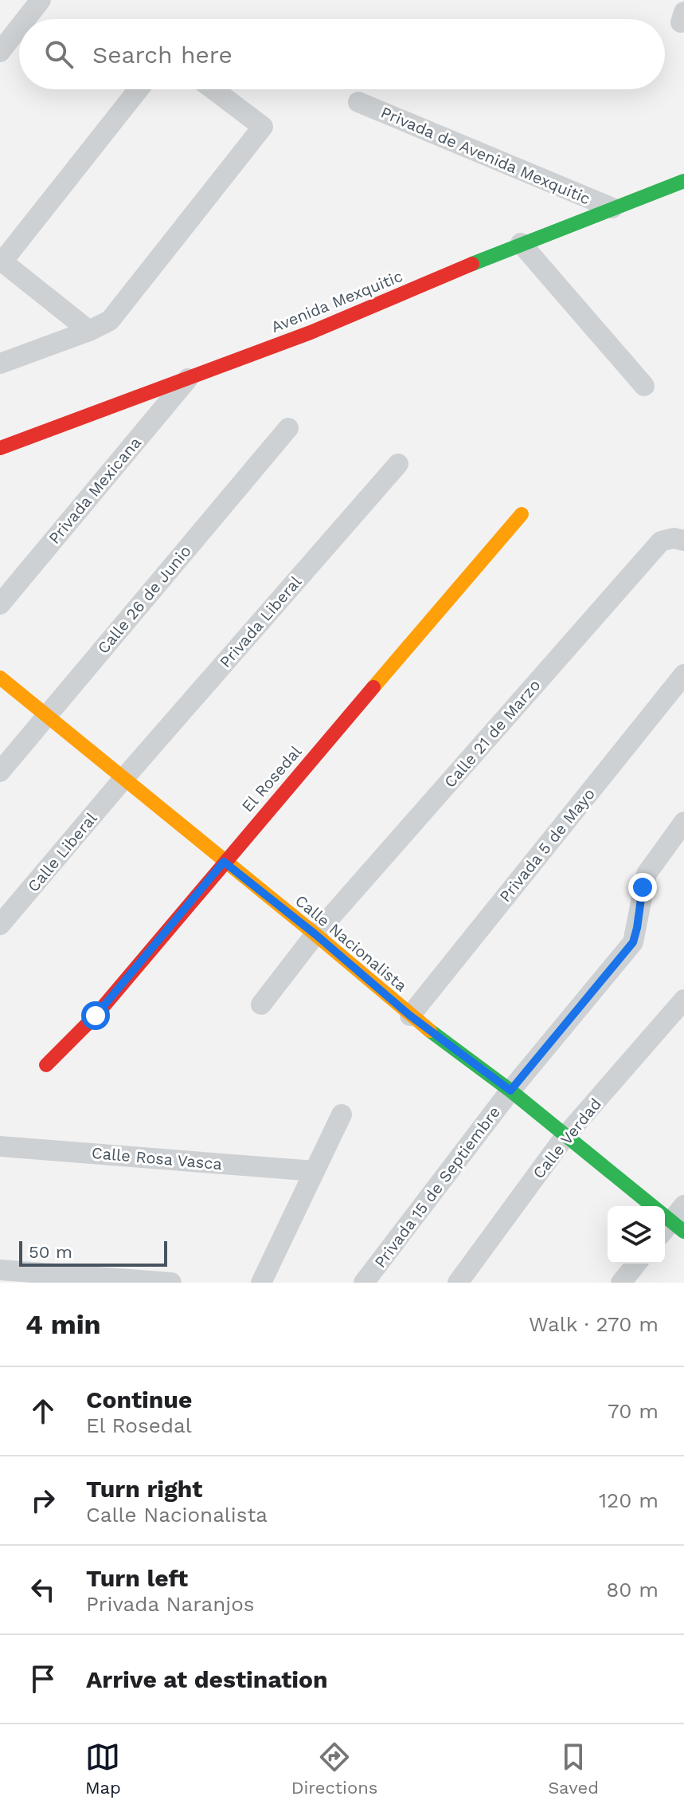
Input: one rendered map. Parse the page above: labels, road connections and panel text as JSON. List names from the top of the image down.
{
  "streets": {
    "street": [
      "Privada de Avenida Mexquitic",
      "Avenida Mexquitic",
      "Privada Mexicana",
      "Calle 26 de Junio",
      "Privada Liberal",
      "Calle 21 de Marzo",
      "El Rosedal",
      "Privada 5 de Mayo",
      "Calle Liberal",
      "Calle Nacionalista",
      "Calle Verdad",
      "Calle Rosa Vasca",
      "Privada 15 de Septiembre"
    ]
  },
  "crossings": [
    ["Privada de Avenida Mexquitic", "Avenida Mexquitic"],
    ["Avenida Mexquitic", "Privada Mexicana"],
    ["Calle 26 de Junio", "Calle Nacionalista"],
    ["Privada Liberal", "Calle Liberal"],
    ["Privada Liberal", "Calle Nacionalista"],
    ["Calle 21 de Marzo", "Calle Nacionalista"],
    ["El Rosedal", "Calle Nacionalista"],
    ["Privada 5 de Mayo", "Calle Nacionalista"],
    ["Calle Liberal", "Calle Nacionalista"],
    ["Calle Nacionalista", "Calle Verdad"],
    ["Calle Nacionalista", "Privada 15 de Septiembre"]
  ],
  "scale_bar": "50 m",
  "page": {
    "search": "Search here",
    "scale": "50 m",
    "heading": ["4 min", "Walk · 270 m"],
    "list": [
      ["Continue", "El Rosedal", "70 m"],
      ["Turn right", "Calle Nacionalista", "120 m"],
      ["Turn left", "Privada Naranjos", "80 m"],
      "Arrive at destination"
    ],
    "nav": ["Map", "Directions", "Saved"]
  }
}
